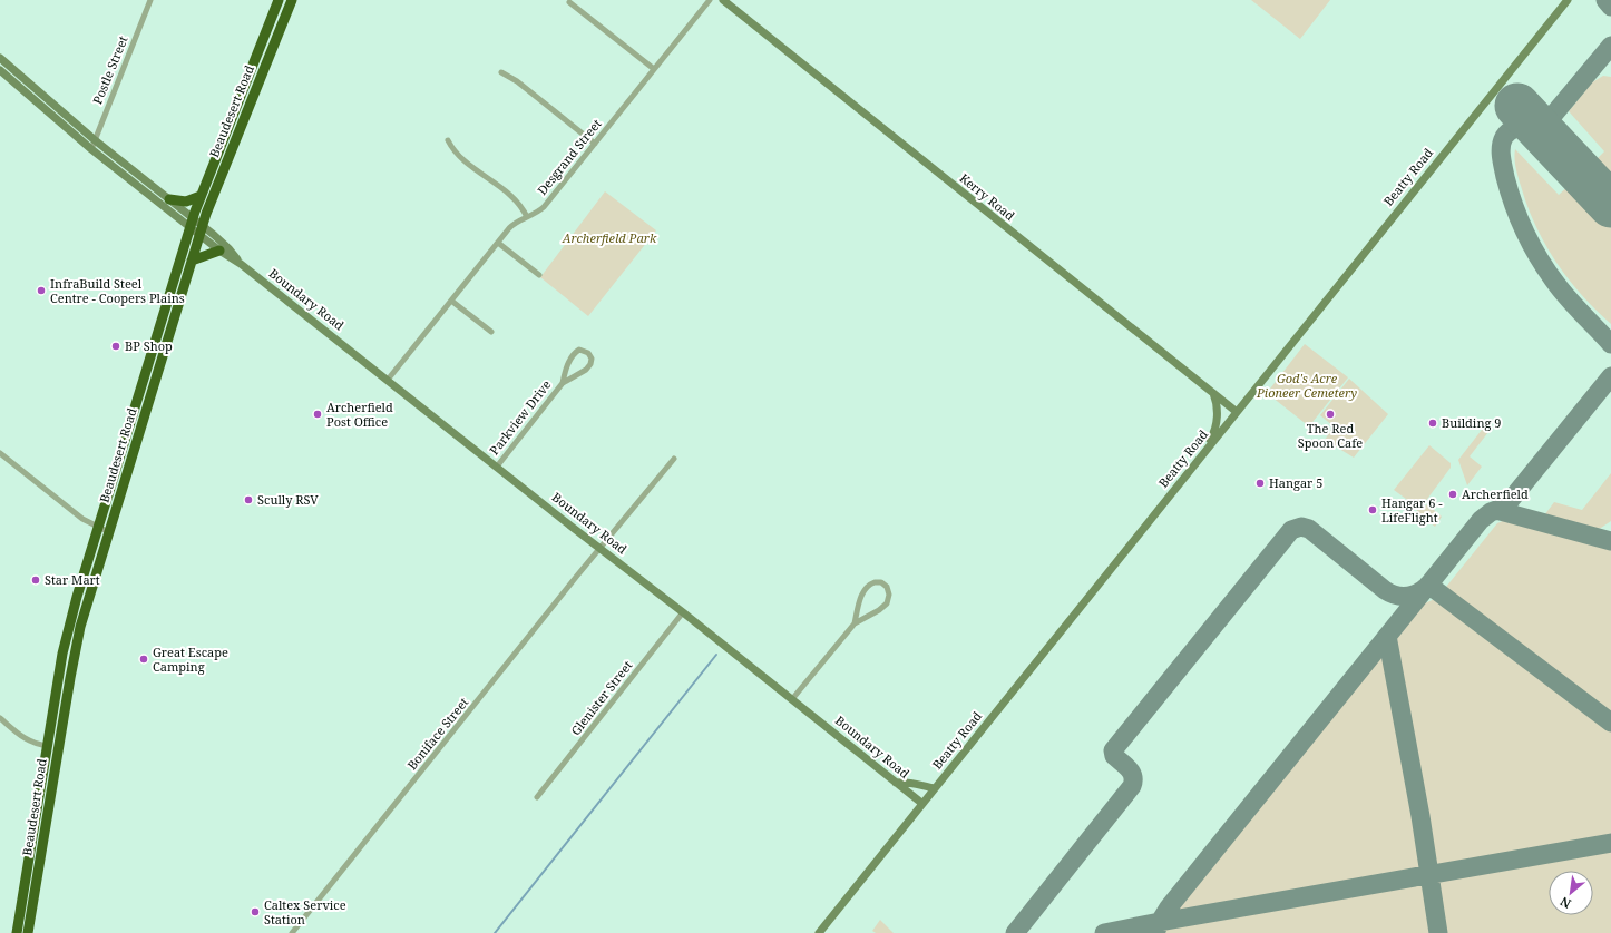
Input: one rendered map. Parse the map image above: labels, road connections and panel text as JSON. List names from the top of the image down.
{
  "streets": {
    "highway": ["Beaudesert Road"],
    "main road": ["Beatty Road", "Kerry Road", "Boundary Road"],
    "street": [
      "Postle Street",
      "Desgrand Street",
      "Parkview Drive",
      "Glenister Street",
      "Boniface Street"
    ]
  },
  "crossings": [
    ["Postle Street", "Boundary Road"],
    ["Beaudesert Road", "Boundary Road"],
    ["Desgrand Street", "Boundary Road"],
    ["Beatty Road", "Kerry Road"],
    ["Beatty Road", "Boundary Road"],
    ["Boundary Road", "Parkview Drive"],
    ["Boundary Road", "Glenister Street"],
    ["Boundary Road", "Boniface Street"]
  ],
  "parks": ["Archerfield Park", "God's Acre Pioneer Cemetery"],
  "places": [
    "InfraBuild Steel Centre - Coopers Plains",
    "BP Shop",
    "Archerfield Post Office",
    "The Red Spoon Cafe",
    "Building 9",
    "Hangar 5",
    "Archerfield",
    "Scully RSV",
    "Hangar 6 - LifeFlight",
    "Star Mart",
    "Great Escape Camping",
    "Caltex Service Station"
  ],
  "north": "bottom left"
}
